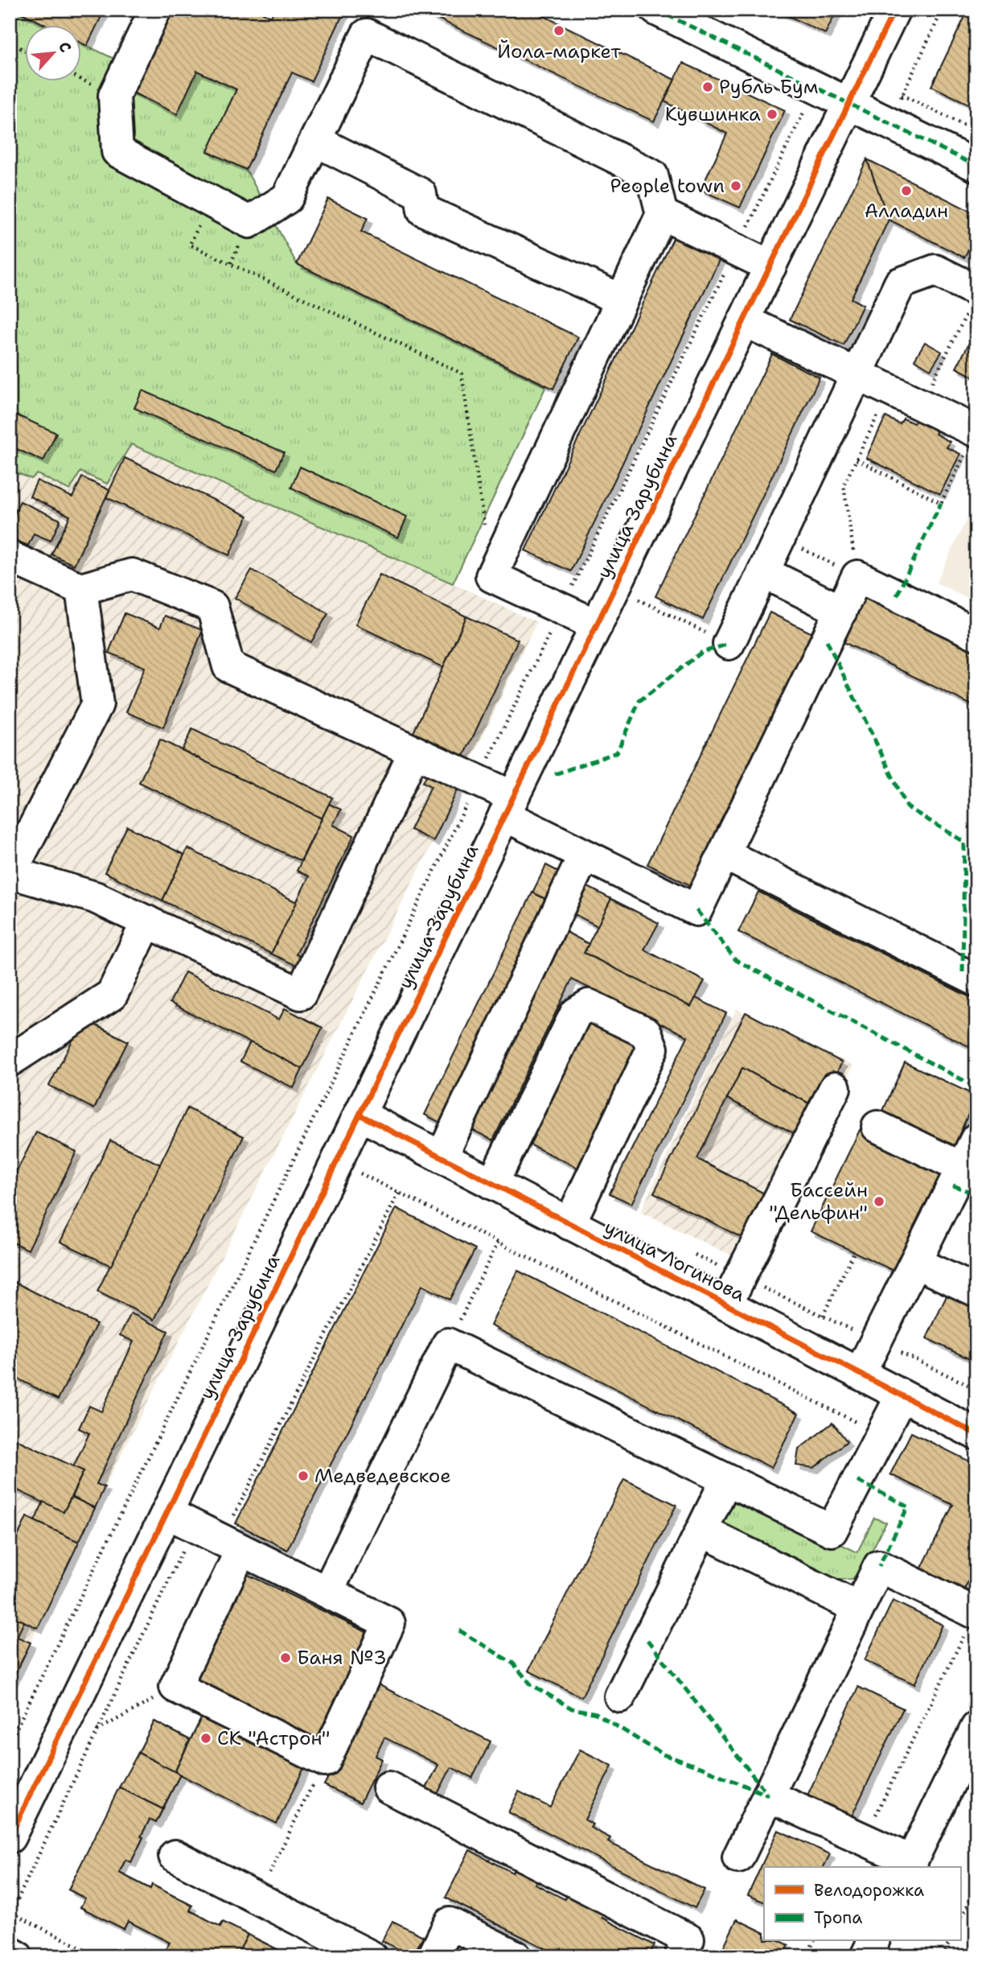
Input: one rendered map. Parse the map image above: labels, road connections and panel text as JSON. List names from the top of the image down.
{
  "streets": {
    "street": ["улица Зарубина", "улица Логинова"]
  },
  "crossings": [
    ["улица Зарубина", "улица Логинова"]
  ],
  "places": [
    "Йола-маркет",
    "Рубль Бум",
    "Кувшинка",
    "People town",
    "Алладин",
    "Бассейн \"Дельфин\"",
    "Медведевское",
    "Баня №3",
    "СК \"Астрон\""
  ],
  "legend": ["Велодорожка", "Тропа"],
  "north": "top right"
}
